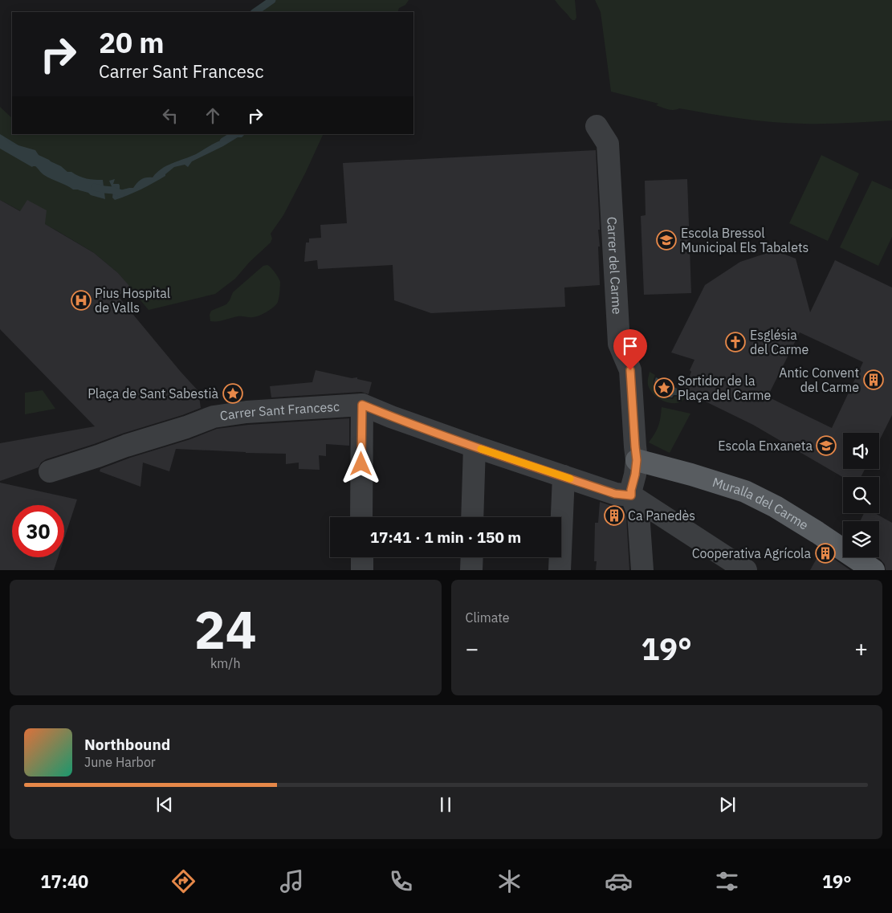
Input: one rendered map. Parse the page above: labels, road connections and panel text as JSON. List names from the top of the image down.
{
  "streets": {
    "main road": ["Muralla del Carme"],
    "street": ["Carrer del Carme", "Carrer Sant Francesc"]
  },
  "crossings": [
    ["Carrer del Carme", "Carrer Sant Francesc"],
    ["Carrer del Carme", "Muralla del Carme"]
  ],
  "places": {
    "school or university": ["Escola Bressol Municipal Els Tabalets", "Escola Enxaneta"],
    "hospital": ["Pius Hospital de Valls"],
    "church": ["Església del Carme"],
    "building": ["Antic Convent del Carme", "Ca Panedès", "Cooperativa Agrícola"],
    "place": ["Sortidor de la Plaça del Carme", "Plaça de Sant Sabestià"]
  },
  "page": {
    "turn": ["20 m", "Carrer Sant Francesc"],
    "limit": "30",
    "trip": "17:41 · 1 min · 150 m",
    "tile": [
      ["24", "km/h"],
      "Climate"
    ],
    "heat": ["−", "19°", "+"],
    "song": ["Northbound", "June Harbor"],
    "tabs": ["17:40", "19°"]
  }
}
